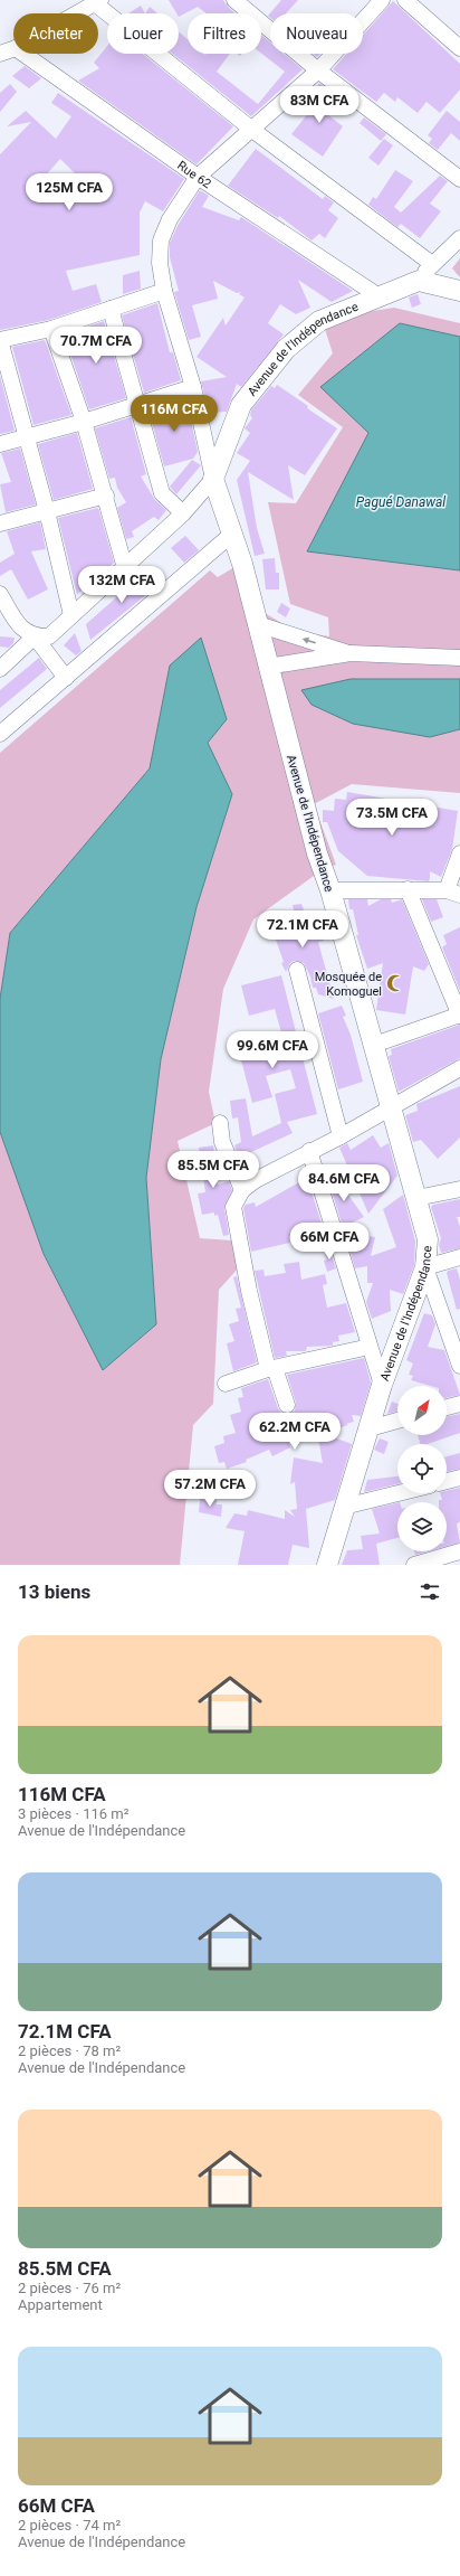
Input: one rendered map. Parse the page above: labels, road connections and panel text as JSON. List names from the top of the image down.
{
  "streets": {
    "main road": ["Avenue de l'Indépendance"],
    "street": ["Rue 62"]
  },
  "crossings": [
    ["Rue 62", "Avenue de l'Indépendance"]
  ],
  "water": ["Pagué Danawal"],
  "places": {
    "mosque": ["Mosquée de Komoguel"]
  },
  "north": "top right",
  "page": {
    "chip": [
      "Acheter",
      "Louer",
      "Filtres",
      "Nouveau"
    ],
    "price": [
      "83M CFA",
      "125M CFA",
      "70.7M CFA",
      "116M CFA",
      "132M CFA",
      "73.5M CFA",
      "72.1M CFA",
      "99.6M CFA",
      "85.5M CFA",
      "84.6M CFA",
      "66M CFA",
      "62.2M CFA",
      "57.2M CFA"
    ],
    "heading": "13 biens",
    "list": [
      {
        "name": "116M CFA",
        "note": "3 pièces · 116 m² · Avenue de l'Indépendance"
      },
      {
        "name": "72.1M CFA",
        "note": "2 pièces · 78 m² · Avenue de l'Indépendance"
      },
      {
        "name": "85.5M CFA",
        "note": "2 pièces · 76 m² · Appartement"
      },
      {
        "name": "66M CFA",
        "note": "2 pièces · 74 m² · Avenue de l'Indépendance"
      }
    ]
  }
}
